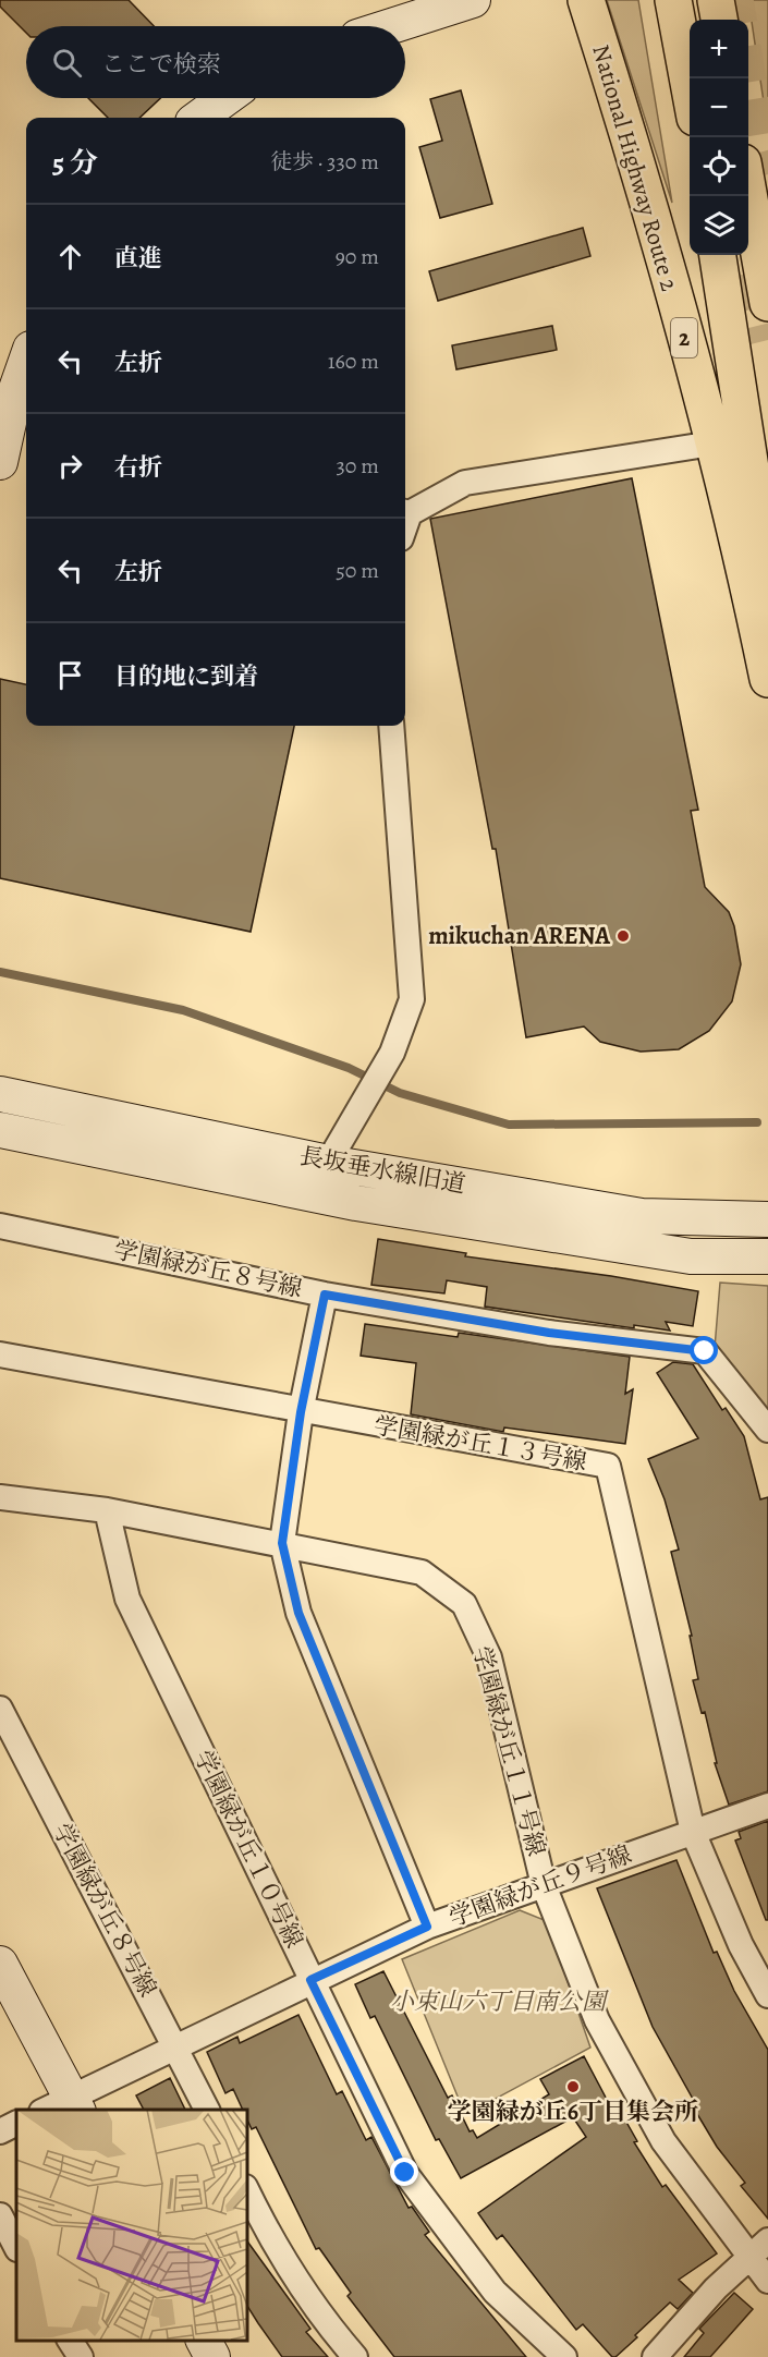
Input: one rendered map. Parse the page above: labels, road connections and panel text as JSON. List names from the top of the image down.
{
  "streets": {
    "highway": ["National Highway Route 2", "2"],
    "street": [
      "長坂垂水線旧道",
      "学園緑が丘８号線",
      "学園緑が丘１３号線",
      "学園緑が丘１１号線",
      "学園緑が丘１０号線",
      "学園緑が丘９号線"
    ]
  },
  "crossings": [
    ["学園緑が丘８号線", "学園緑が丘９号線"],
    ["学園緑が丘１３号線", "学園緑が丘９号線"],
    ["学園緑が丘１１号線", "学園緑が丘１０号線"],
    ["学園緑が丘１１号線", "学園緑が丘９号線"],
    ["学園緑が丘１０号線", "学園緑が丘９号線"]
  ],
  "parks": ["小束山六丁目南公園"],
  "places": ["mikuchan ARENA", "学園緑が丘6丁目集会所"],
  "page": {
    "map_buttons": ["+", "−"],
    "search": "ここで検索",
    "heading": ["5 分", "徒歩 · 330 m"],
    "list": [
      ["直進", "90 m"],
      ["左折", "160 m"],
      ["右折", "30 m"],
      ["左折", "50 m"],
      "目的地に到着"
    ]
  }
}
